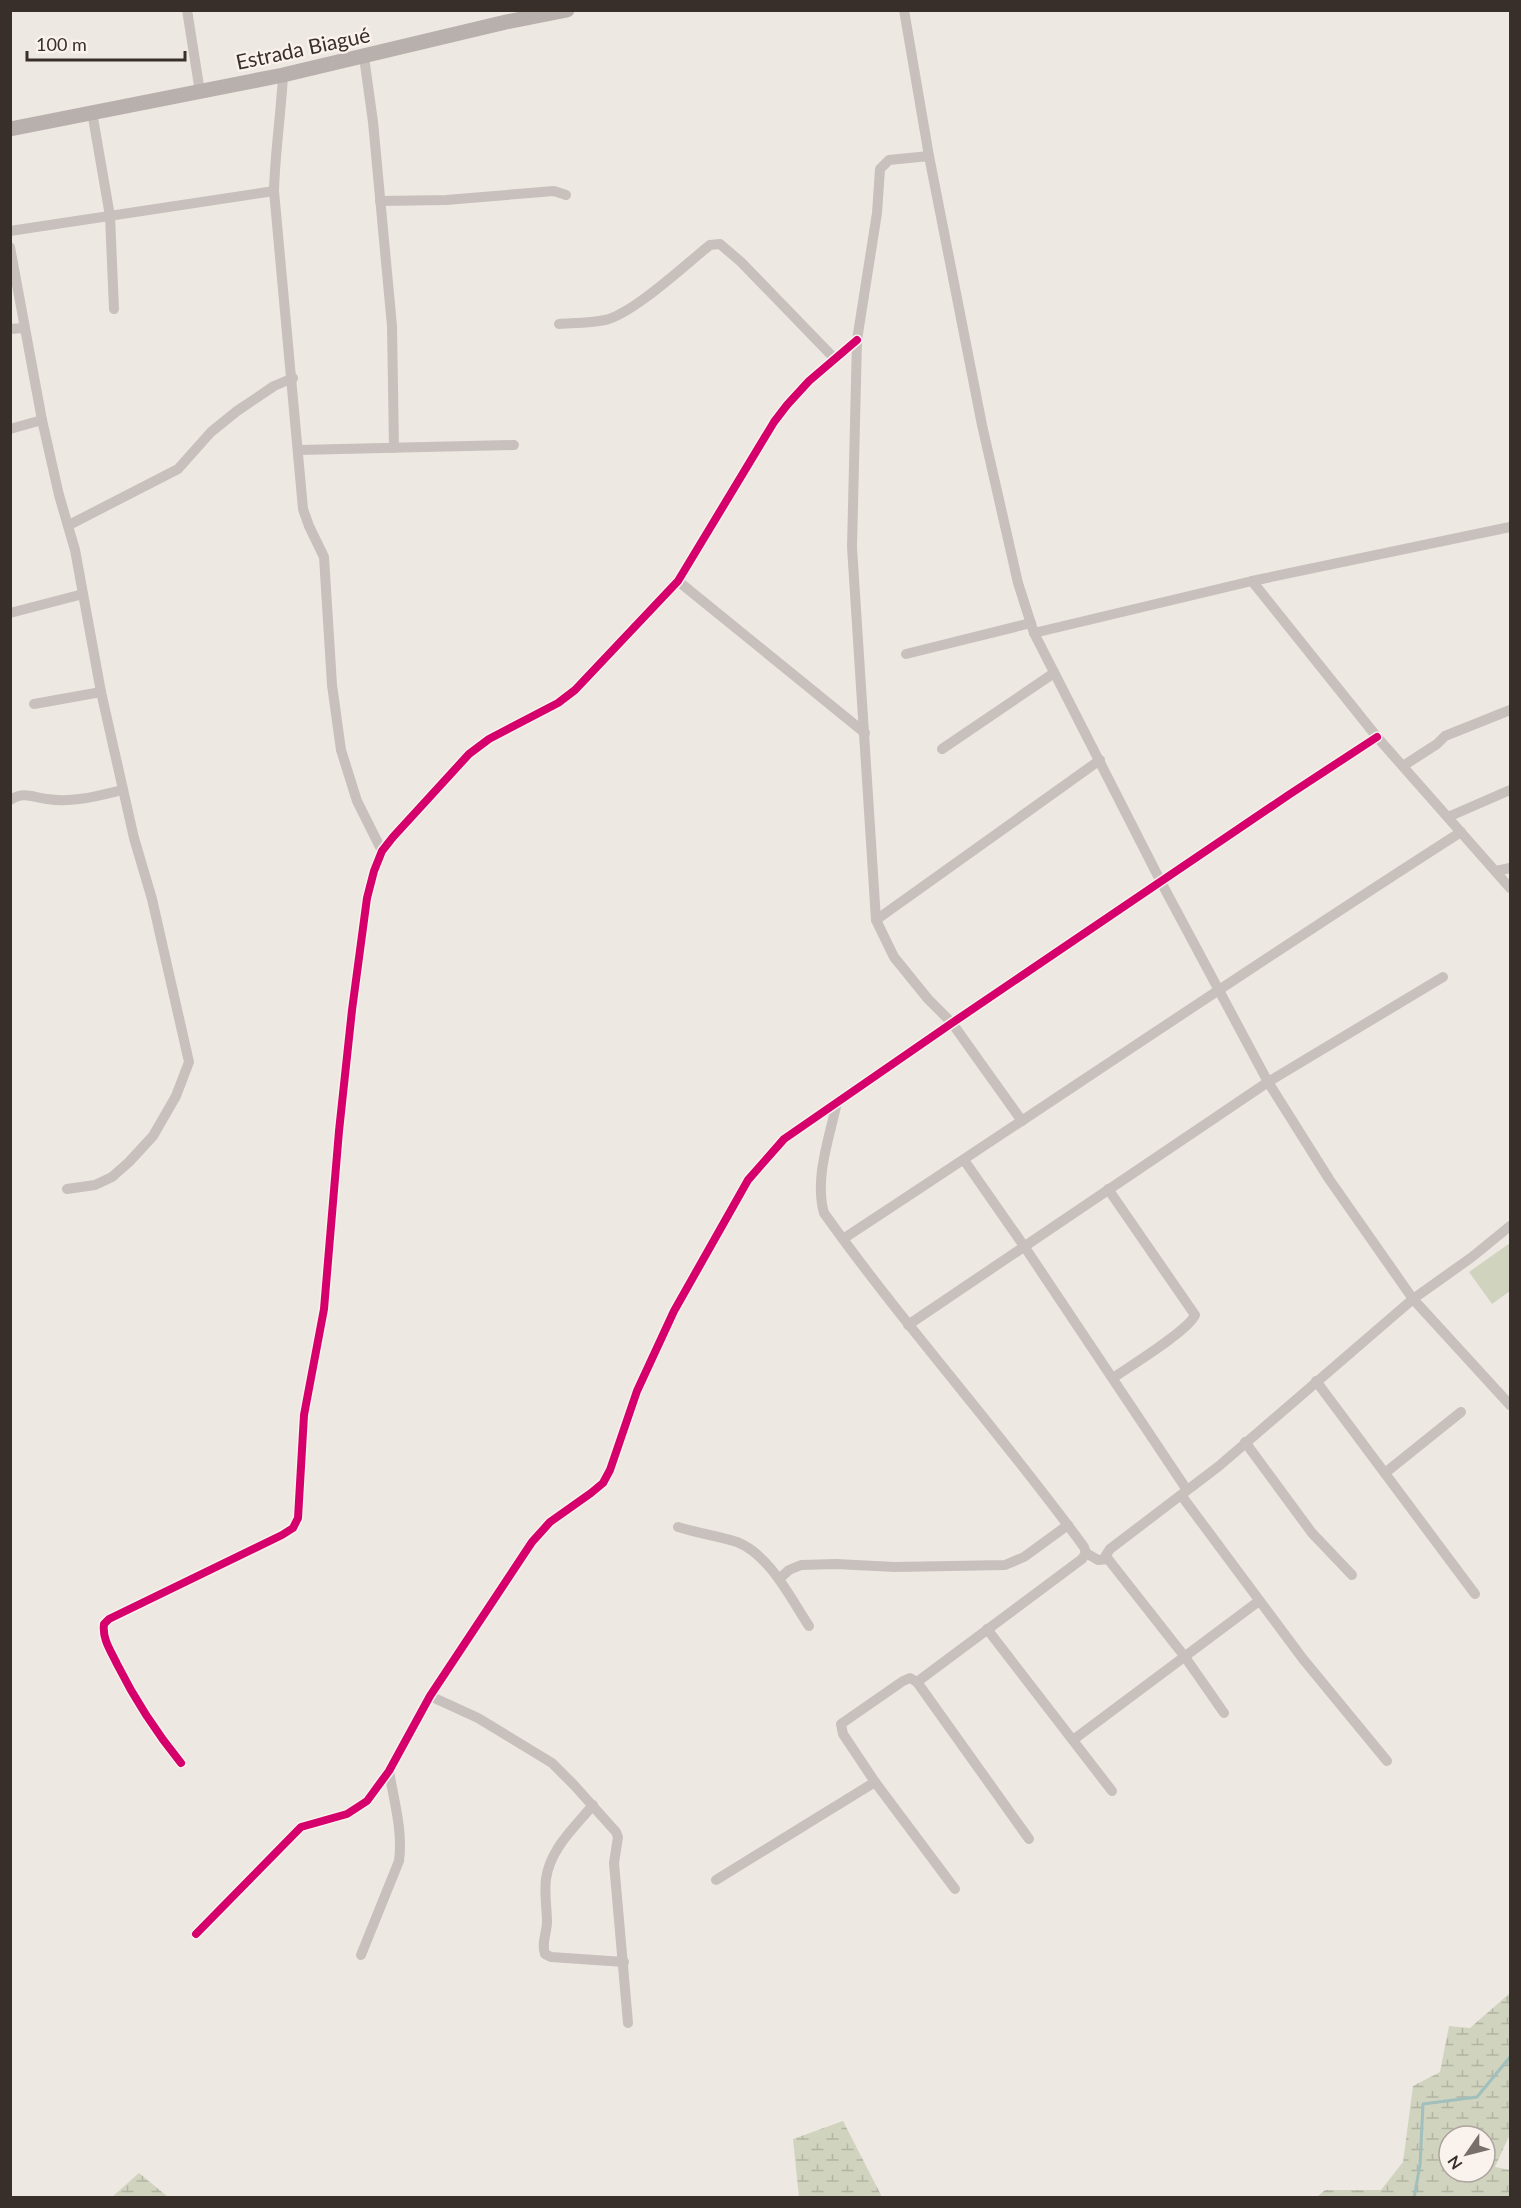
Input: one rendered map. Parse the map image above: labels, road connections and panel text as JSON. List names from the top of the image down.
{
  "streets": {
    "main road": ["Estrada Biagué"]
  },
  "scale_bar": "100 m",
  "north": "bottom left"
}
